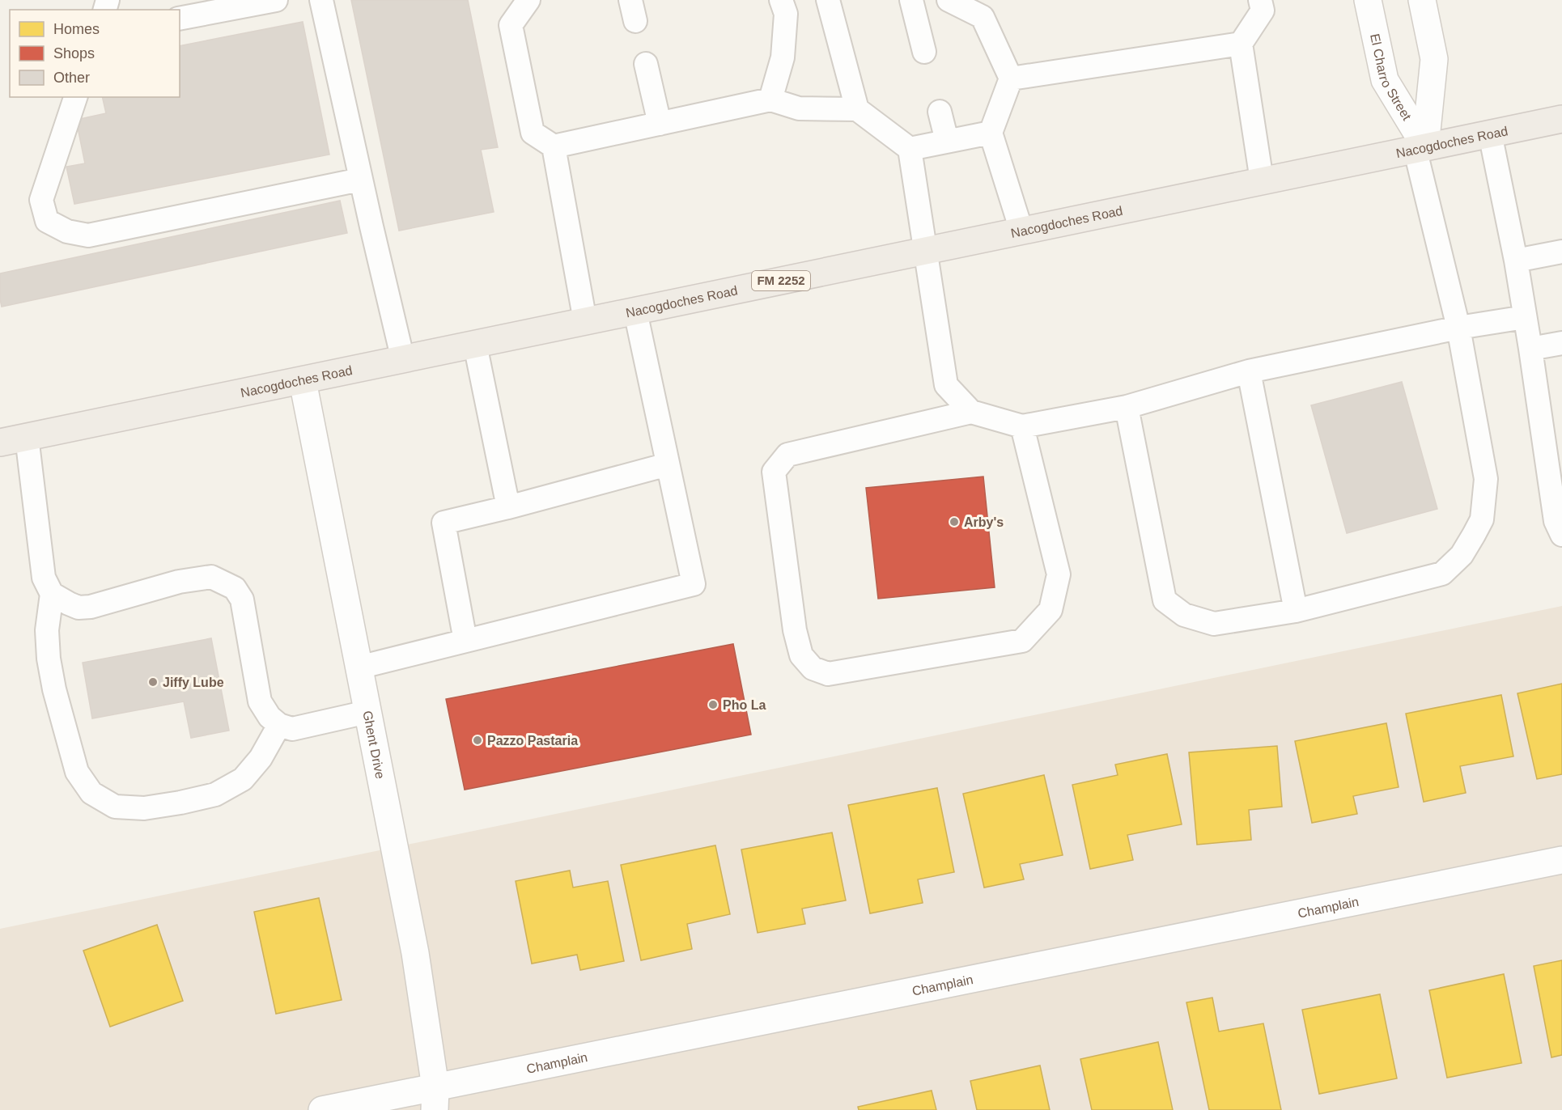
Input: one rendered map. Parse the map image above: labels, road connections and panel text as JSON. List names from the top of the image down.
{
  "streets": {
    "main road": ["Nacogdoches Road", "FM 2252"],
    "street": ["El Charro Street", "Ghent Drive", "Champlain"]
  },
  "crossings": [
    ["El Charro Street", "Nacogdoches Road"],
    ["Nacogdoches Road", "Ghent Drive"],
    ["Ghent Drive", "Champlain"]
  ],
  "places": [
    "Arby's",
    "Jiffy Lube",
    "Pho La",
    "Pazzo Pastaria"
  ],
  "legend": ["Homes", "Shops", "Other"]
}
